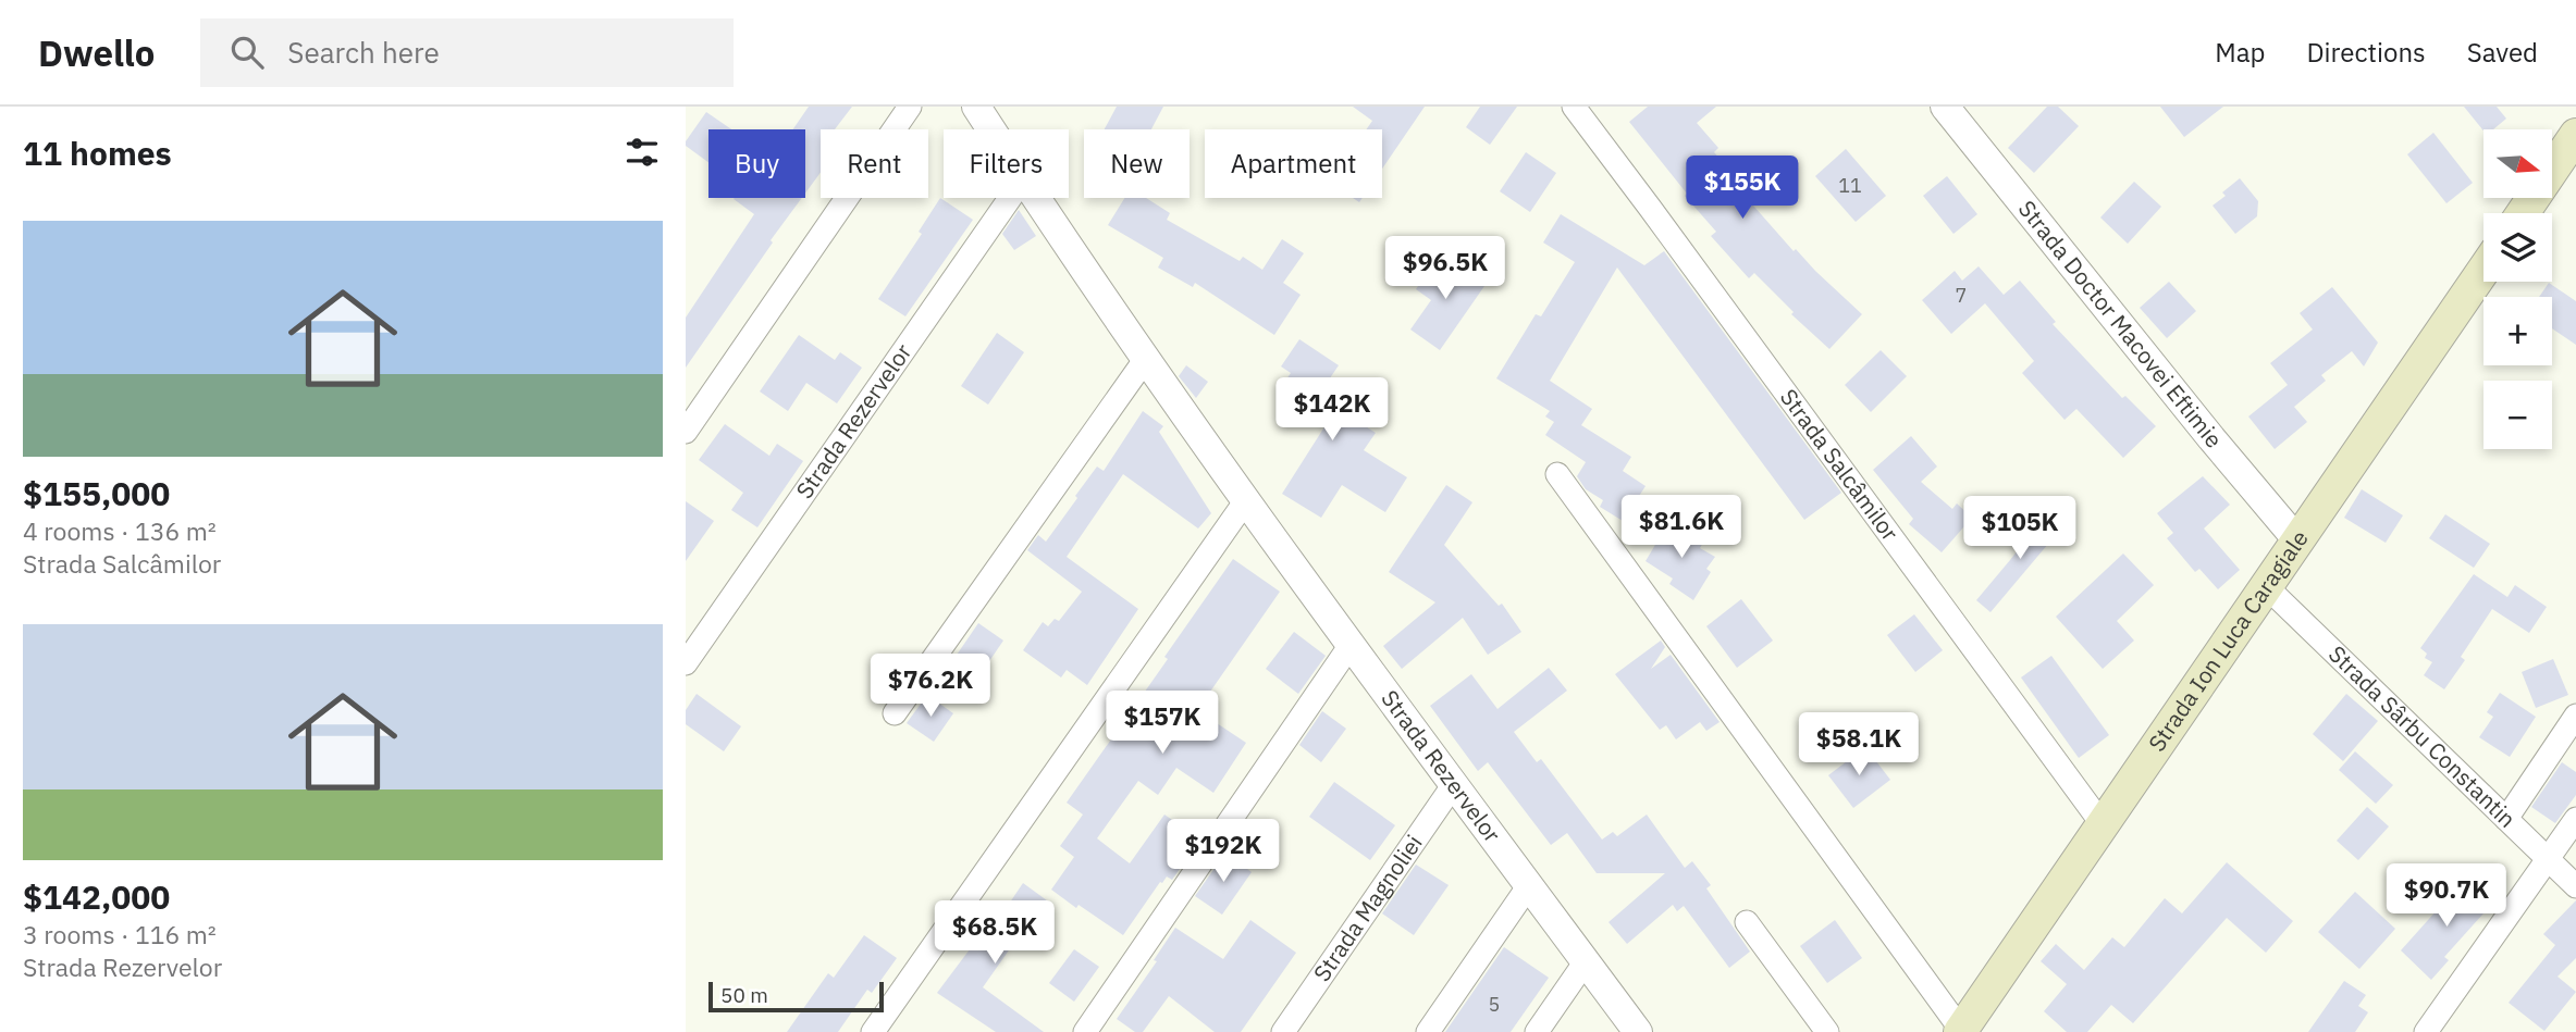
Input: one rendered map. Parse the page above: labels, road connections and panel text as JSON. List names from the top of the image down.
{
  "streets": {
    "main road": ["Strada Ion Luca Caragiale"],
    "street": [
      "Strada Doctor Macovei Eftimie",
      "Strada Rezervelor",
      "Strada Salcâmilor",
      "Strada Sârbu Constantin",
      "Strada Magnoliei"
    ]
  },
  "crossings": [
    ["Strada Doctor Macovei Eftimie", "Strada Ion Luca Caragiale"],
    ["Strada Rezervelor", "Strada Magnoliei"],
    ["Strada Salcâmilor", "Strada Ion Luca Caragiale"],
    ["Strada Ion Luca Caragiale", "Strada Sârbu Constantin"]
  ],
  "house_numbers": ["11", "7", "5"],
  "scale_bar": "50 m",
  "north": "right",
  "page": {
    "header": "Dwello",
    "search": "Search here",
    "nav": ["Map", "Directions", "Saved"],
    "heading": "11 homes",
    "map_buttons": ["+", "−"],
    "chip": [
      "Buy",
      "Rent",
      "Filters",
      "New",
      "Apartment"
    ],
    "price": [
      "$155K",
      "$96.5K",
      "$142K",
      "$81.6K",
      "$105K",
      "$76.2K",
      "$157K",
      "$58.1K",
      "$192K",
      "$90.7K",
      "$68.5K"
    ],
    "list": [
      {
        "name": "$155,000",
        "note": "4 rooms · 136 m² · Strada Salcâmilor"
      },
      {
        "name": "$142,000",
        "note": "3 rooms · 116 m² · Strada Rezervelor"
      }
    ],
    "scale": "50 m"
  }
}
